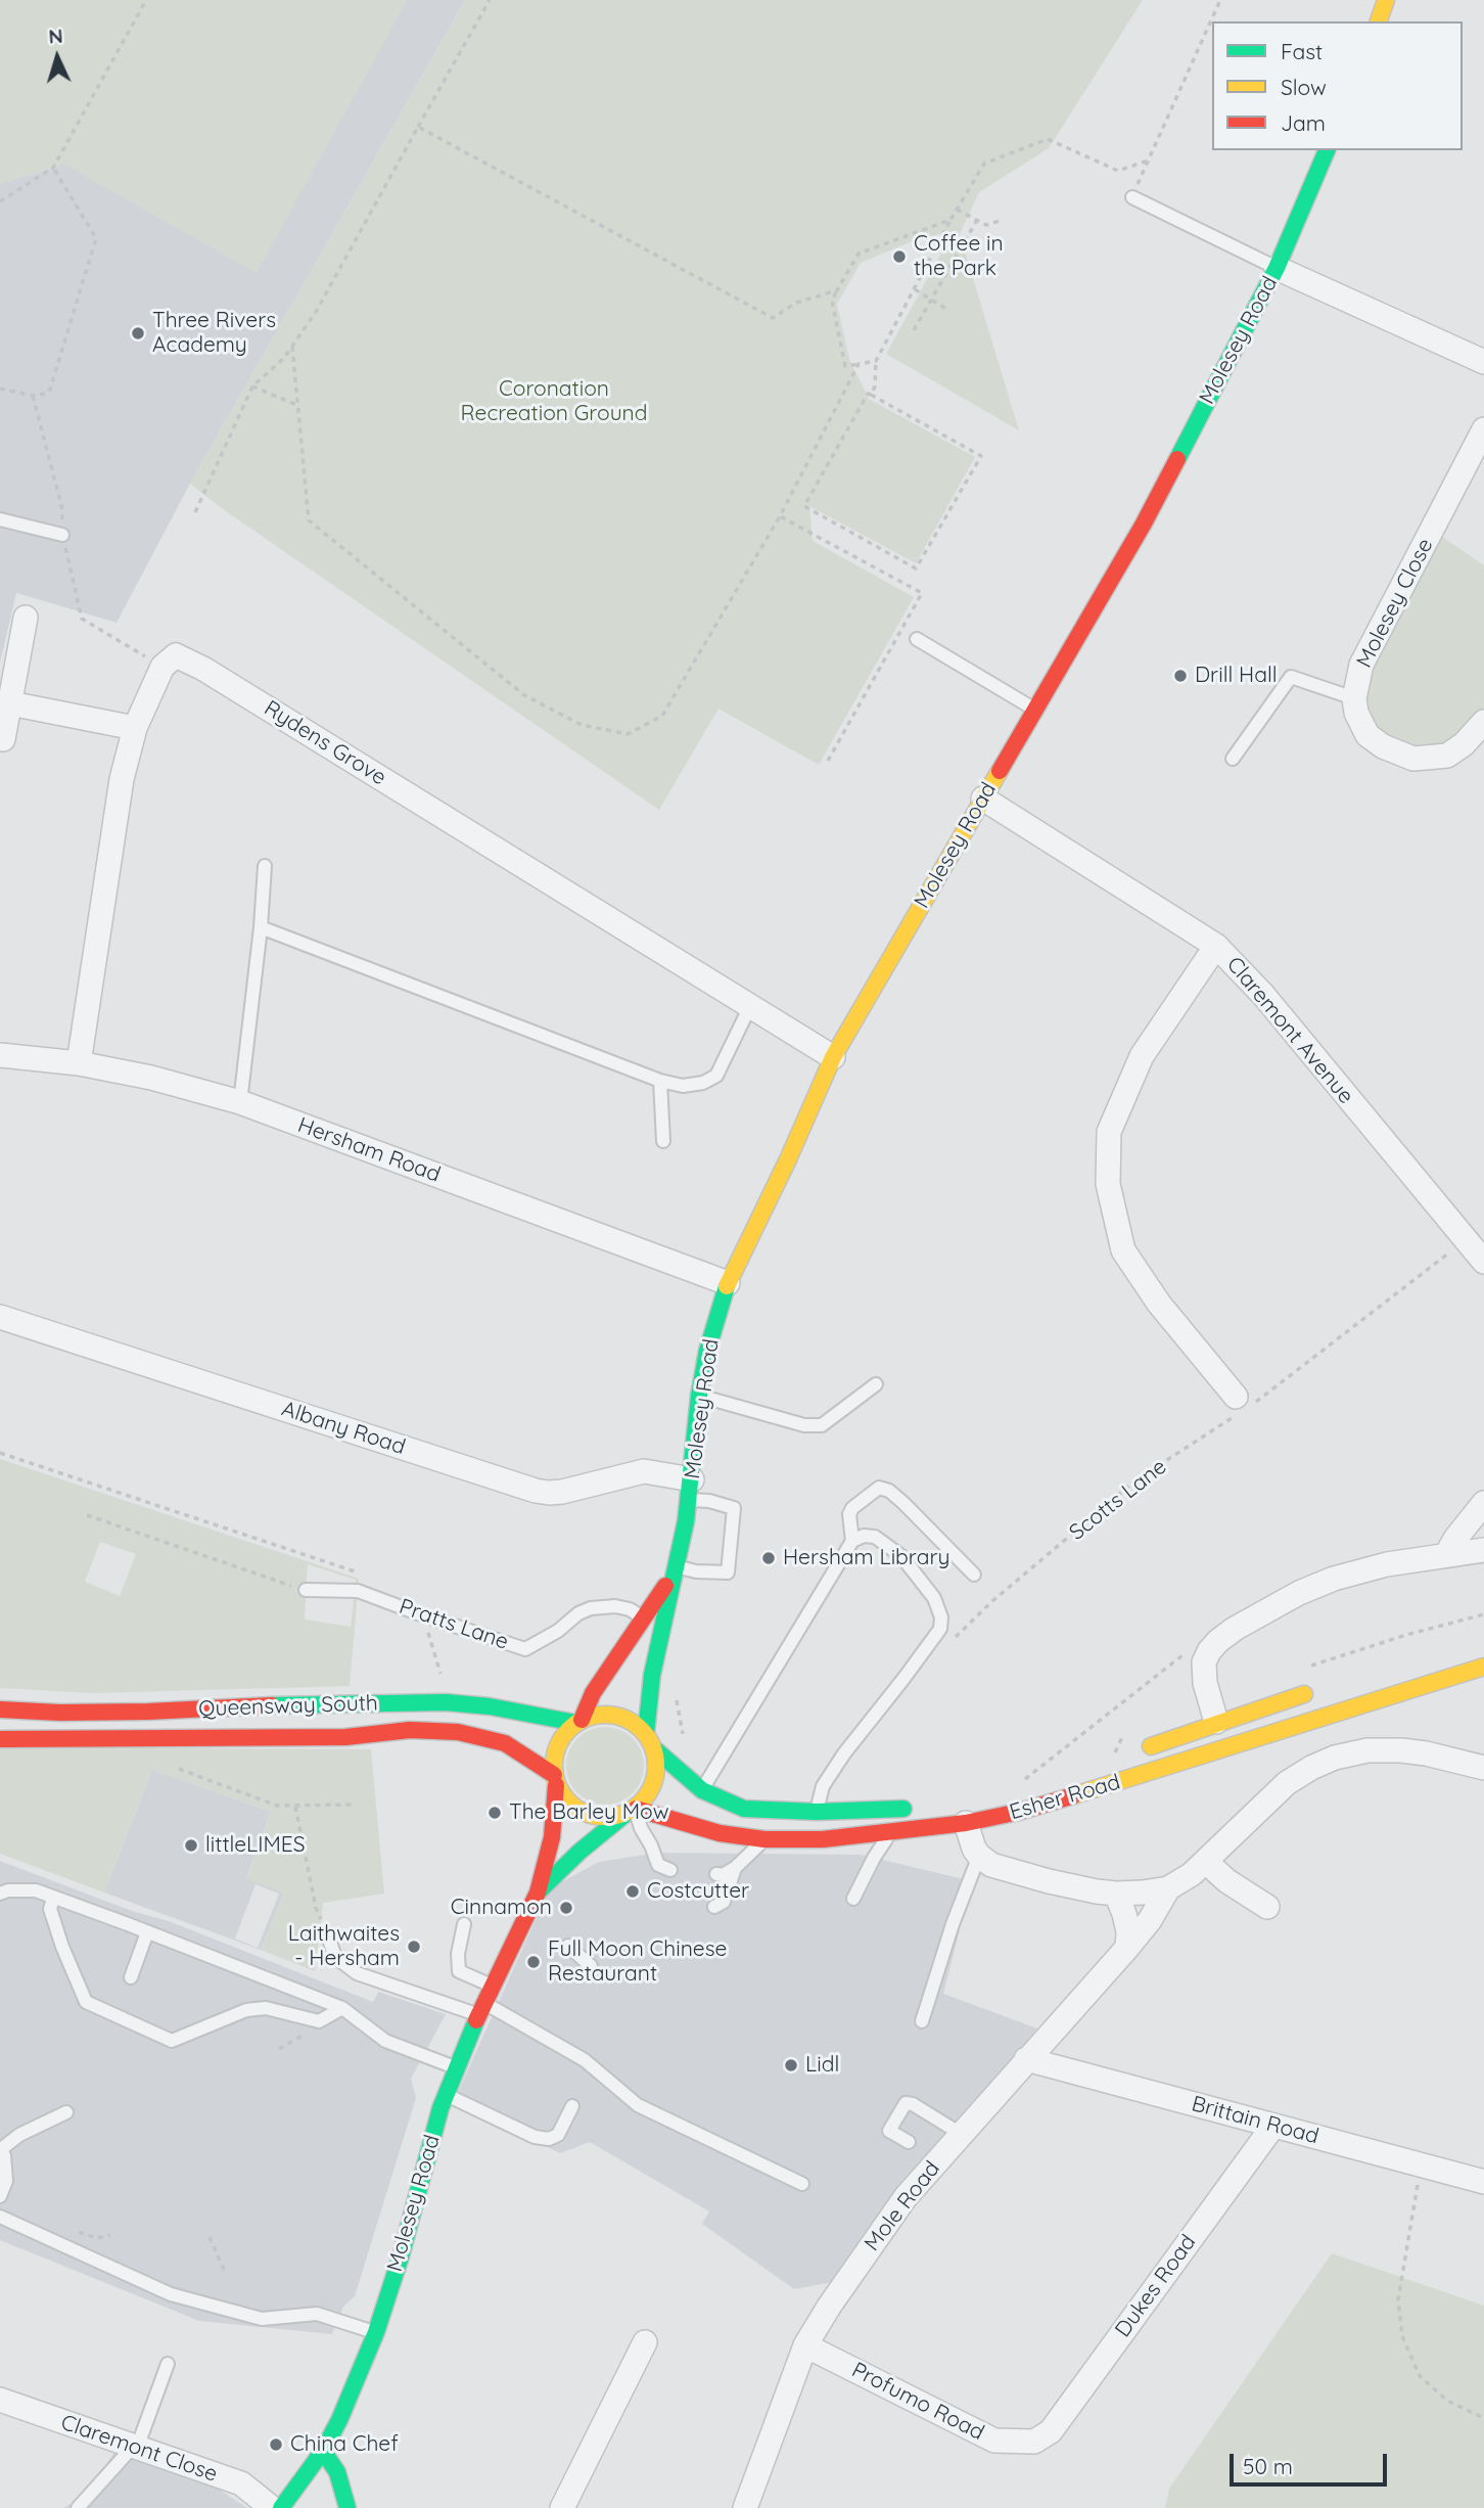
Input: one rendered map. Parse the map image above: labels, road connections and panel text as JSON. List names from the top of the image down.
{
  "streets": {
    "street": [
      "Molesey Road",
      "Molesey Close",
      "Rydens Grove",
      "Claremont Avenue",
      "Hersham Road",
      "Albany Road",
      "Queensway South",
      "Esher Road",
      "Brittain Road",
      "Mole Road",
      "Dukes Road",
      "Profumo Road",
      "Claremont Close"
    ],
    "lane": ["Pratts Lane"],
    "path": ["Scotts Lane"]
  },
  "crossings": [
    ["Molesey Road", "Rydens Grove"],
    ["Molesey Road", "Claremont Avenue"],
    ["Molesey Road", "Hersham Road"],
    ["Molesey Road", "Albany Road"],
    ["Molesey Road", "Pratts Lane"],
    ["Molesey Road", "Queensway South"],
    ["Molesey Road", "Esher Road"],
    ["Claremont Avenue", "Scotts Lane"],
    ["Queensway South", "Esher Road"],
    ["Brittain Road", "Mole Road"],
    ["Brittain Road", "Dukes Road"],
    ["Mole Road", "Profumo Road"],
    ["Dukes Road", "Profumo Road"]
  ],
  "parks": ["Coronation Recreation Ground"],
  "places": [
    "Coffee in the Park",
    "Three Rivers Academy",
    "Drill Hall",
    "Hersham Library",
    "The Barley Mow",
    "littleLIMES",
    "Costcutter",
    "Cinnamon",
    "Laithwaites - Hersham",
    "Full Moon Chinese Restaurant",
    "Lidl",
    "China Chef"
  ],
  "legend": ["Fast", "Slow", "Jam"],
  "scale_bar": "50 m",
  "north": "top"
}
